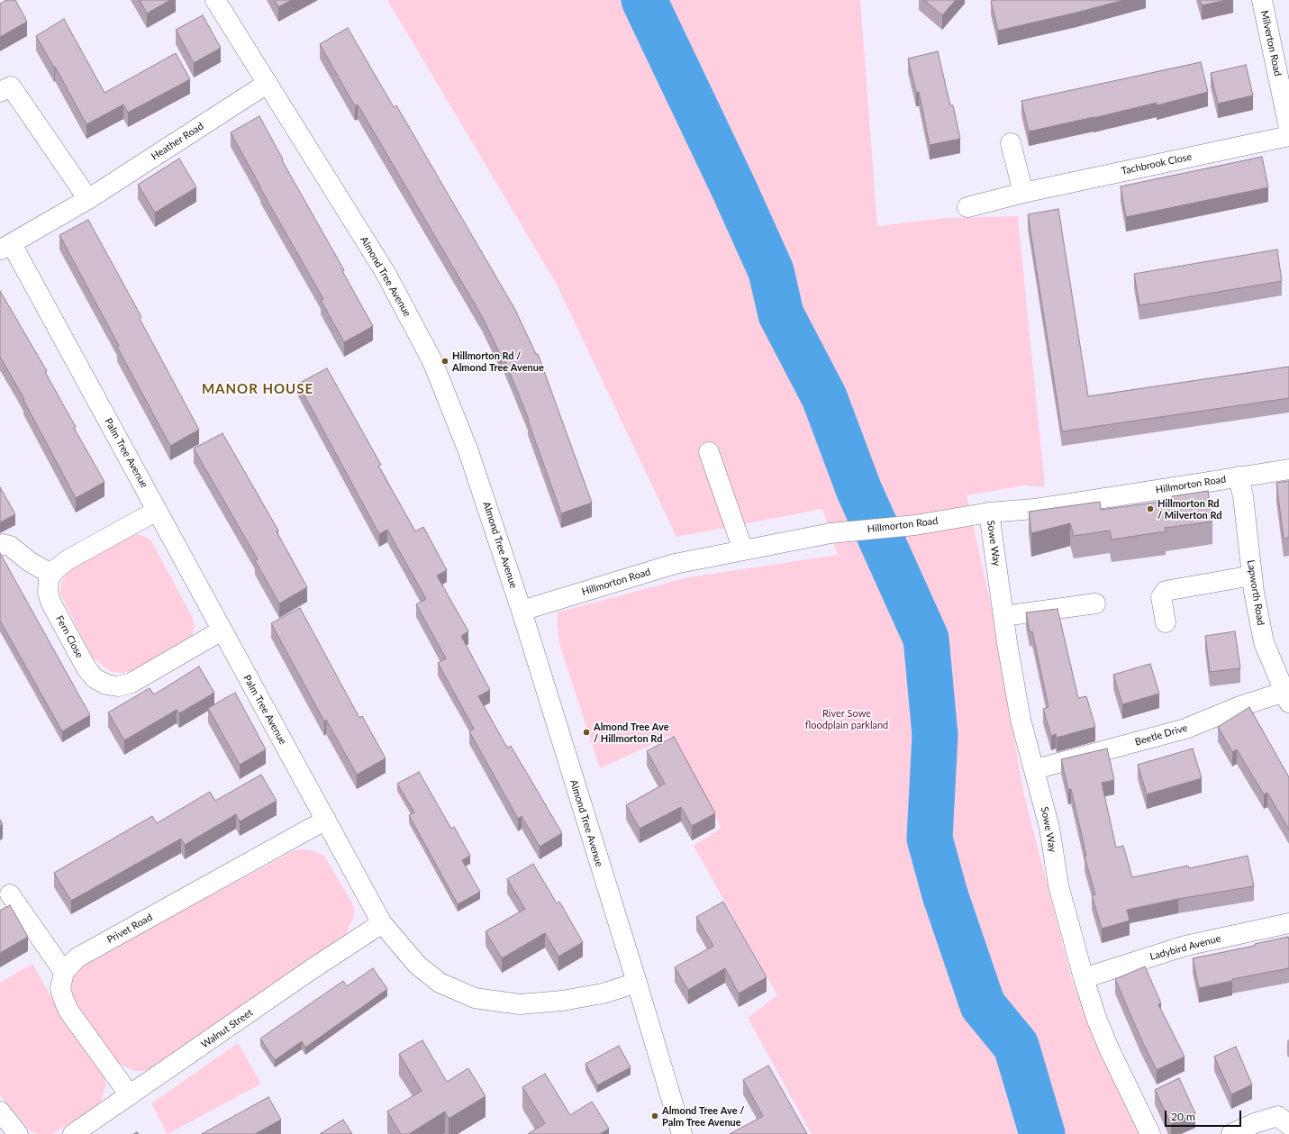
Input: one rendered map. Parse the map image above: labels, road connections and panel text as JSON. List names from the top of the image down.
{
  "streets": {
    "street": [
      "Milverton Road",
      "Heather Road",
      "Tachbrook Close",
      "Almond Tree Avenue",
      "Palm Tree Avenue",
      "Hillmorton Road",
      "Sowe Way",
      "Lapworth Road",
      "Fern Close",
      "Beetle Drive",
      "Privet Road",
      "Ladybird Avenue",
      "Walnut Street"
    ]
  },
  "crossings": [
    ["Heather Road", "Almond Tree Avenue"],
    ["Heather Road", "Palm Tree Avenue"],
    ["Almond Tree Avenue", "Palm Tree Avenue"],
    ["Almond Tree Avenue", "Hillmorton Road"],
    ["Palm Tree Avenue", "Fern Close"],
    ["Palm Tree Avenue", "Privet Road"],
    ["Palm Tree Avenue", "Walnut Street"],
    ["Hillmorton Road", "Sowe Way"],
    ["Hillmorton Road", "Lapworth Road"],
    ["Sowe Way", "Beetle Drive"],
    ["Sowe Way", "Ladybird Avenue"],
    ["Lapworth Road", "Beetle Drive"]
  ],
  "districts": ["MANOR HOUSE"],
  "parks": ["River Sowe floodplain parkland"],
  "places": [
    "Hillmorton Rd / Almond Tree Avenue",
    "Hillmorton Rd / Milverton Rd",
    "Almond Tree Ave / Hillmorton Rd",
    "Almond Tree Ave / Palm Tree Avenue"
  ],
  "scale_bar": "20 m"
}
